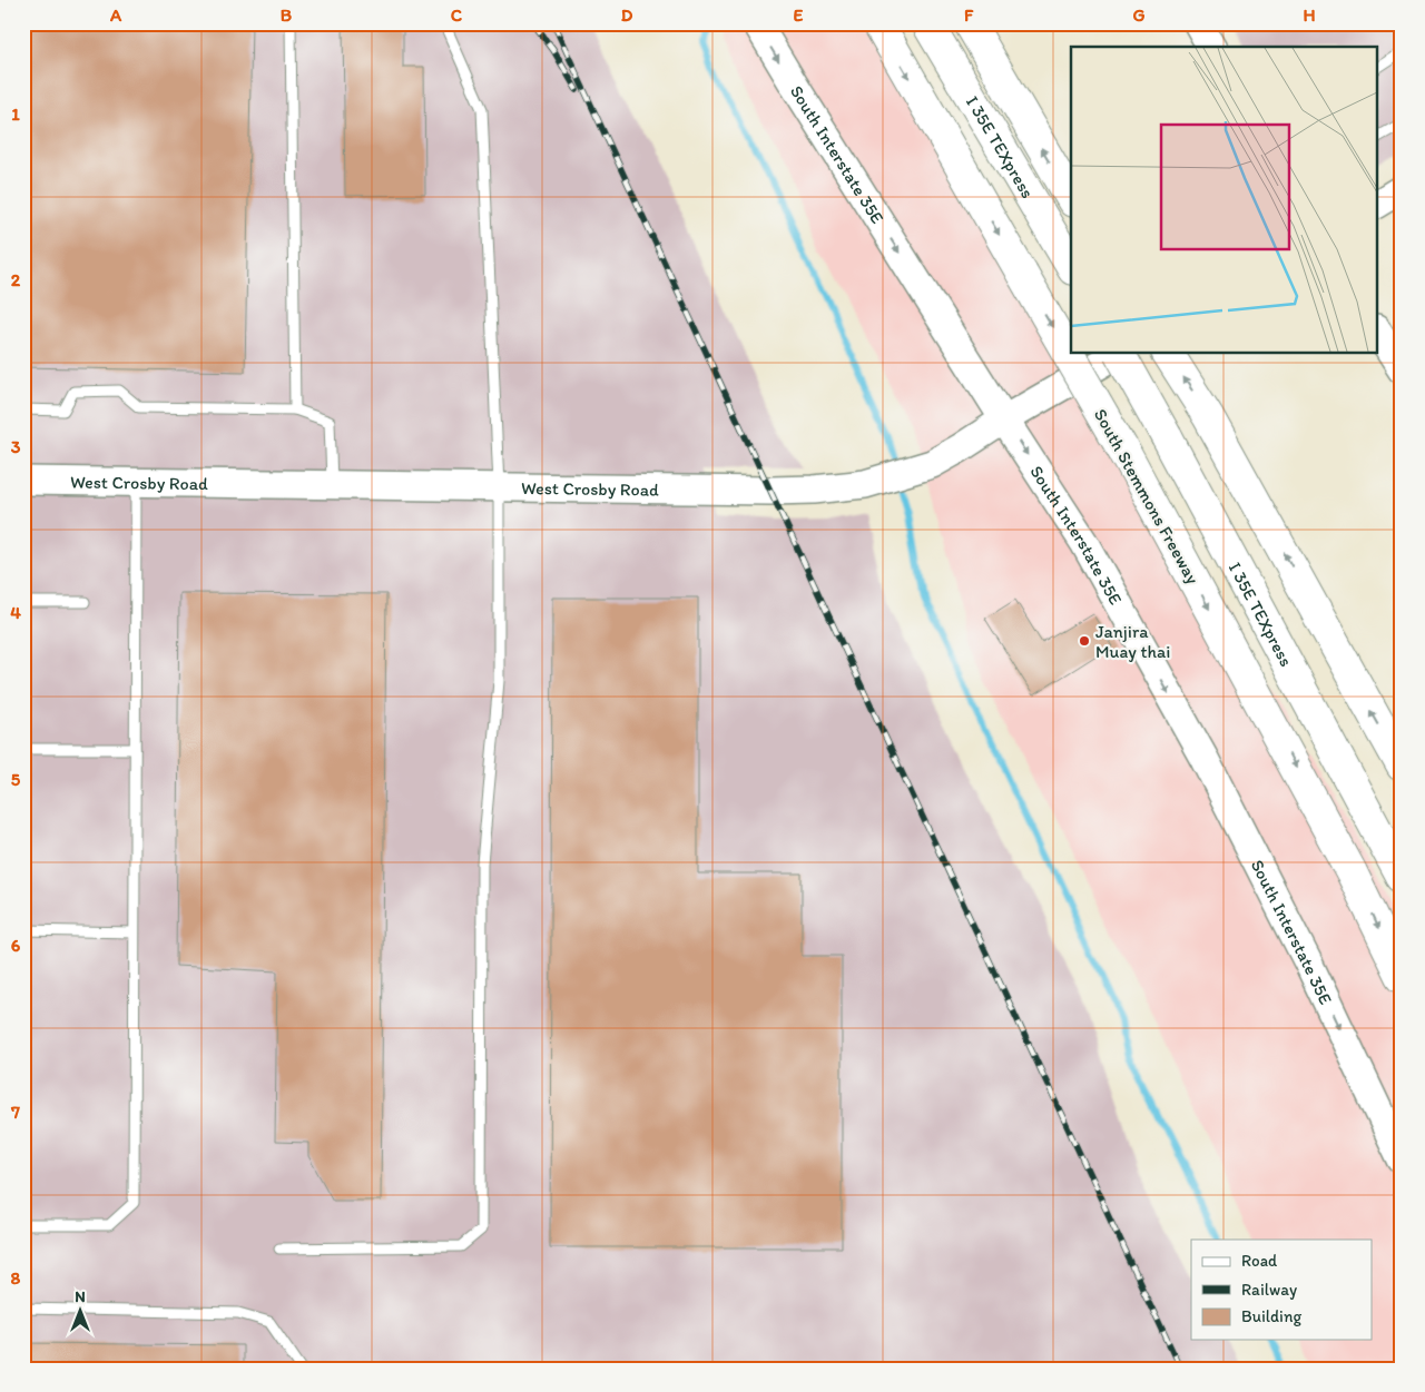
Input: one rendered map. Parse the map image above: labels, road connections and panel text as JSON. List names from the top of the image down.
{
  "streets": {
    "highway": ["I 35E TEXpress", "South Stemmons Freeway"],
    "main road": ["South Interstate 35E", "West Crosby Road"]
  },
  "crossings": [
    ["South Interstate 35E", "West Crosby Road"]
  ],
  "one_way": ["South Interstate 35E"],
  "places": ["Janjira Muay thai"],
  "legend": ["Road", "Railway", "Building"],
  "north": "top",
  "grid": {
    "columns": [
      "A",
      "B",
      "C",
      "D",
      "E",
      "F",
      "G",
      "H"
    ],
    "rows": [
      "1",
      "2",
      "3",
      "4",
      "5",
      "6",
      "7",
      "8"
    ]
  }
}
